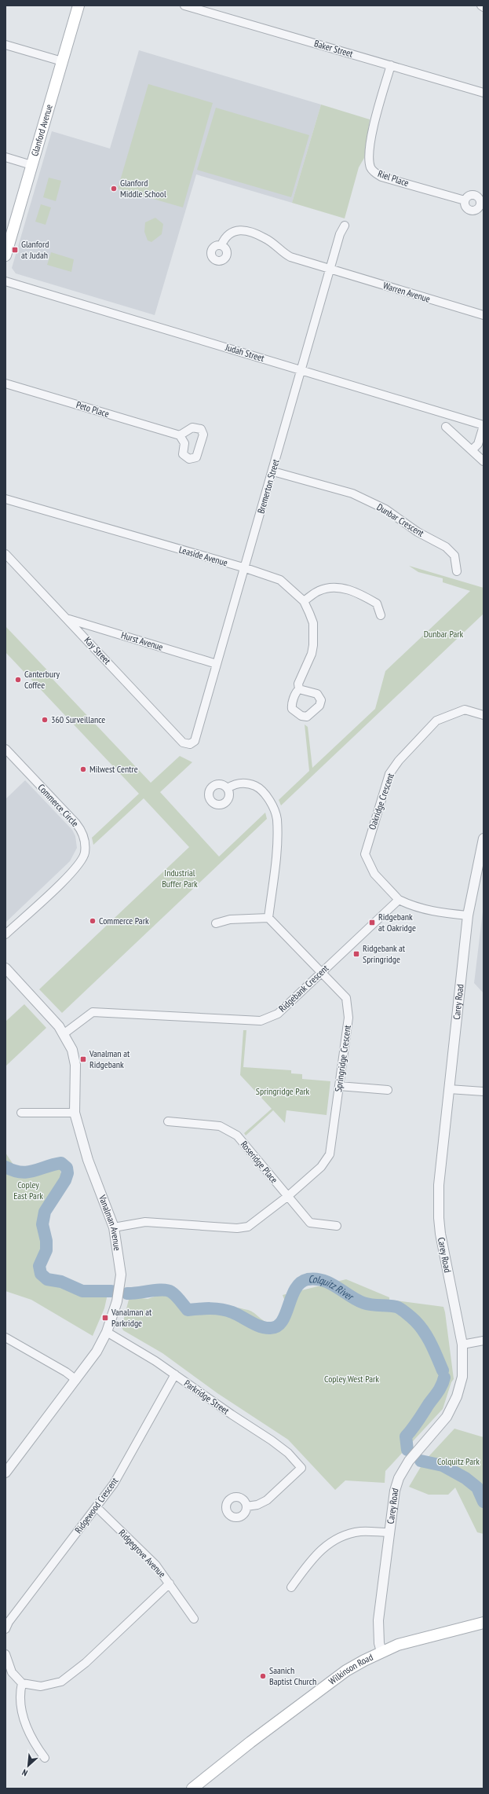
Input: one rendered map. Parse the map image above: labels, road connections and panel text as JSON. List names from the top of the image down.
{
  "streets": {
    "main road": ["Glanford Avenue", "Wilkinson Road"],
    "street": [
      "Baker Street",
      "Riel Place",
      "Warren Avenue",
      "Judah Street",
      "Peto Place",
      "Bremerton Street",
      "Dunbar Crescent",
      "Leaside Avenue",
      "Hurst Avenue",
      "Kay Street",
      "Oakridge Crescent",
      "Commerce Circle",
      "Ridgebank Crescent",
      "Carey Road",
      "Springridge Crescent",
      "Roseridge Place",
      "Vanalman Avenue",
      "Parkridge Street",
      "Ridgewood Crescent",
      "Ridgegrove Avenue"
    ]
  },
  "crossings": [
    ["Baker Street", "Riel Place"],
    ["Warren Avenue", "Bremerton Street"],
    ["Judah Street", "Bremerton Street"],
    ["Bremerton Street", "Dunbar Crescent"],
    ["Bremerton Street", "Leaside Avenue"],
    ["Bremerton Street", "Hurst Avenue"],
    ["Bremerton Street", "Kay Street"],
    ["Hurst Avenue", "Kay Street"],
    ["Oakridge Crescent", "Ridgebank Crescent"],
    ["Ridgebank Crescent", "Springridge Crescent"],
    ["Ridgebank Crescent", "Vanalman Avenue"],
    ["Carey Road", "Wilkinson Road"],
    ["Springridge Crescent", "Roseridge Place"],
    ["Springridge Crescent", "Vanalman Avenue"],
    ["Vanalman Avenue", "Parkridge Street"],
    ["Parkridge Street", "Ridgewood Crescent"],
    ["Ridgewood Crescent", "Ridgegrove Avenue"]
  ],
  "water": ["Colquitz River"],
  "parks": [
    "Dunbar Park",
    "Industrial Buffer Park",
    "Springridge Park",
    "Copley East Park",
    "Copley West Park",
    "Colquitz Park"
  ],
  "places": {
    "other": [
      "Glanford Middle School",
      "Canterbury Coffee",
      "360 Surveillance",
      "Milwest Centre",
      "Commerce Park",
      "Saanich Baptist Church"
    ],
    "transit": [
      "Glanford at Judah",
      "Ridgebank at Oakridge",
      "Ridgebank at Springridge",
      "Vanalman at Ridgebank",
      "Vanalman at Parkridge"
    ]
  },
  "north": "bottom left"
}
